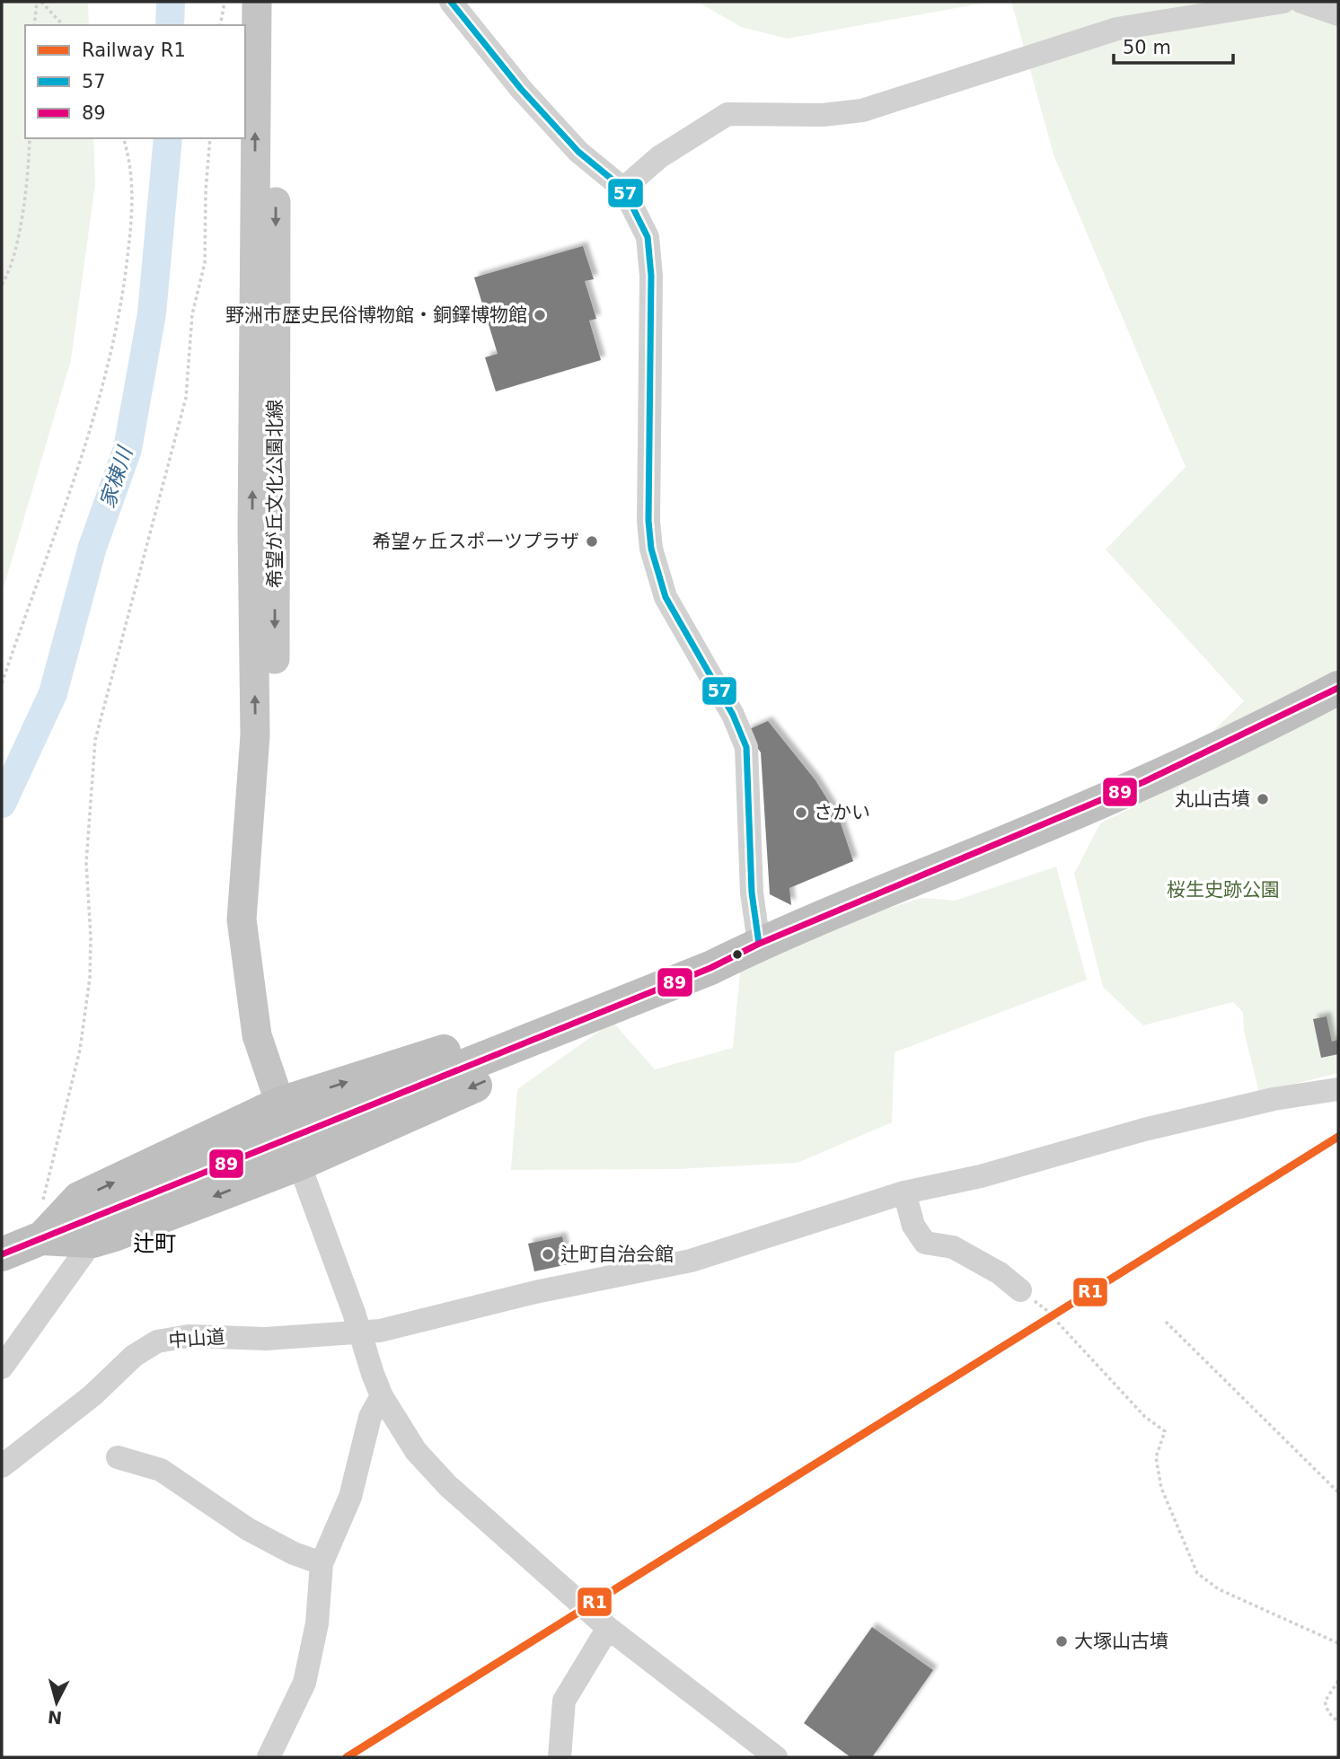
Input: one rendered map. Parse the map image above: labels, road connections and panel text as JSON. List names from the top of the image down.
{
  "streets": {
    "main road": ["希望が丘文化公園北線"],
    "street": ["中山道"]
  },
  "districts": ["辻町"],
  "water": ["家棟川"],
  "parks": ["桜生史跡公園"],
  "places": [
    "野洲市歴史民俗博物館・銅鐸博物館",
    "希望ヶ丘スポーツプラザ",
    "丸山古墳",
    "さかい",
    "辻町自治会館",
    "大塚山古墳"
  ],
  "lines": ["transit line 57", "transit line 89", "rail line R1"],
  "legend": ["Railway R1", "57", "89"],
  "scale_bar": "50 m",
  "north": "bottom"
}
